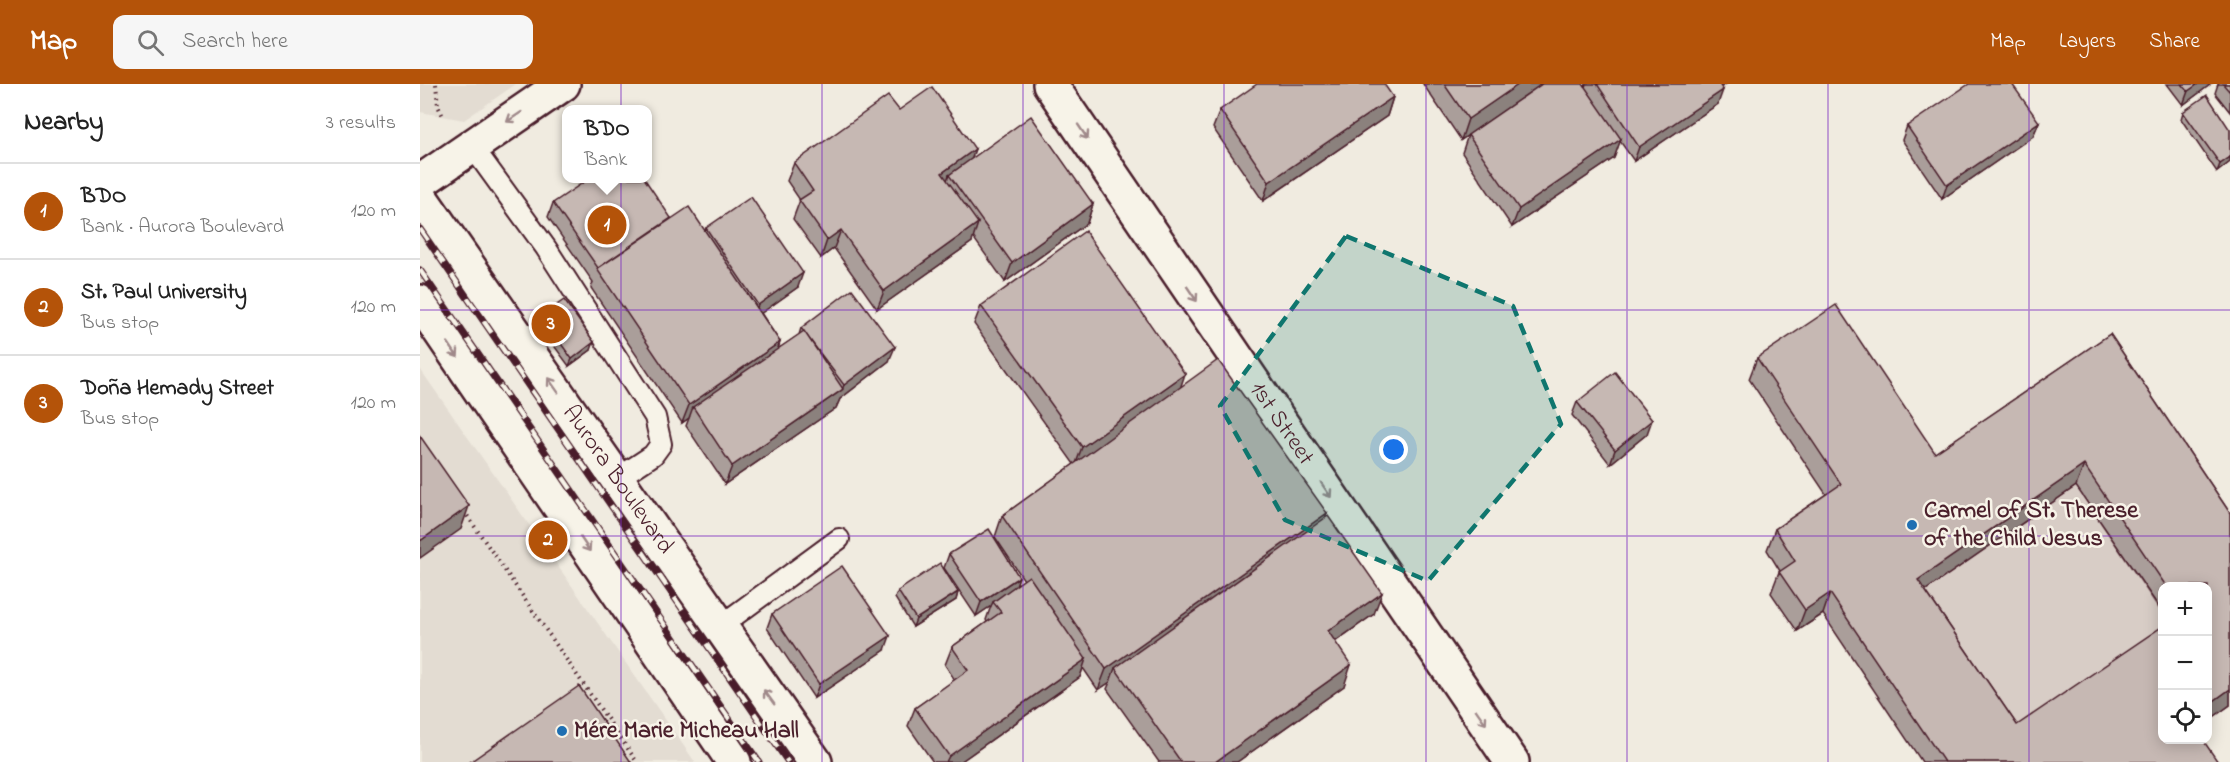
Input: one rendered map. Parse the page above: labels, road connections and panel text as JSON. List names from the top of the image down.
{
  "streets": {
    "main road": ["1st Street", "Aurora Boulevard"]
  },
  "one_way": ["1st Street"],
  "places": ["Carmel of St. Therese of the Child Jesus", "Mére Marie Micheau Hall"],
  "page": {
    "header": "Map",
    "search": "Search here",
    "nav": ["Map", "Layers", "Share"],
    "heading": ["Nearby", "3 results"],
    "popup": ["BDO", "Bank"],
    "list": [
      {
        "mark": "1",
        "name": "BDO",
        "note": "Bank · Aurora Boulevard",
        "value": "120 m"
      },
      {
        "mark": "2",
        "name": "St. Paul University",
        "note": "Bus stop",
        "value": "120 m"
      },
      {
        "mark": "3",
        "name": "Doña Hemady Street",
        "note": "Bus stop",
        "value": "120 m"
      }
    ],
    "pins": ["1", "3", "2"],
    "map_buttons": ["+", "−"]
  }
}
